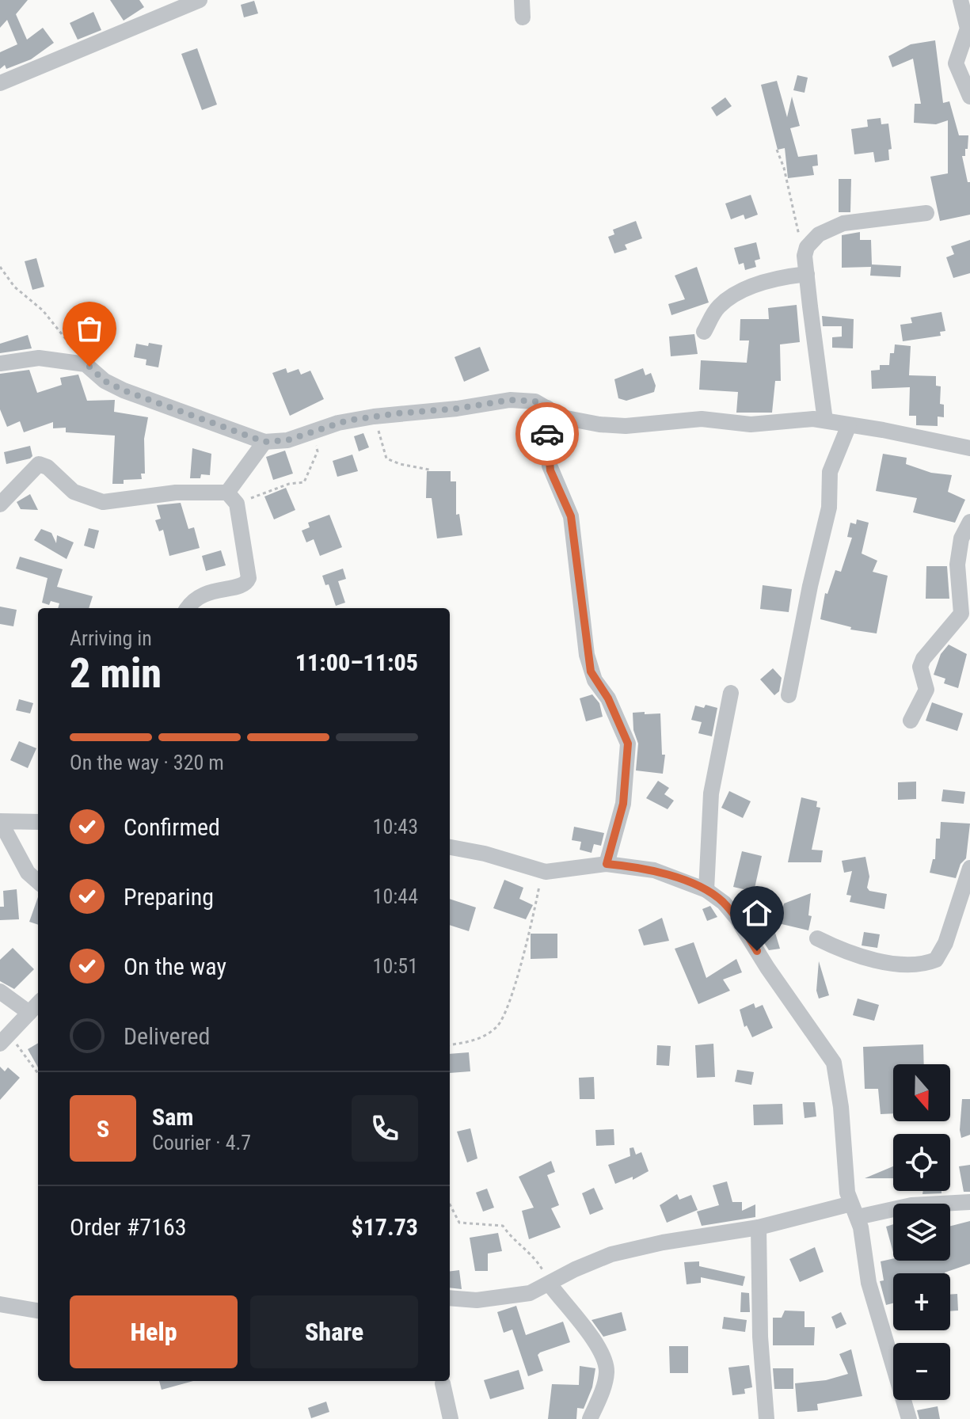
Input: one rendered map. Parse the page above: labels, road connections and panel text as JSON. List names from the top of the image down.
{
  "north": "bottom",
  "page": {
    "heading": ["2 min", "Arriving in", "11:00–11:05"],
    "panel": [
      "Sam",
      "Courier · 4.7",
      "Order #7163",
      "$17.73"
    ],
    "bar": "On the way · 320 m",
    "list": [
      ["Confirmed", "10:43"],
      ["Preparing", "10:44"],
      ["On the way", "10:51"],
      "Delivered"
    ],
    "map_buttons": ["+", "−"],
    "round": "S",
    "buttons": ["Help", "Share"]
  }
}
